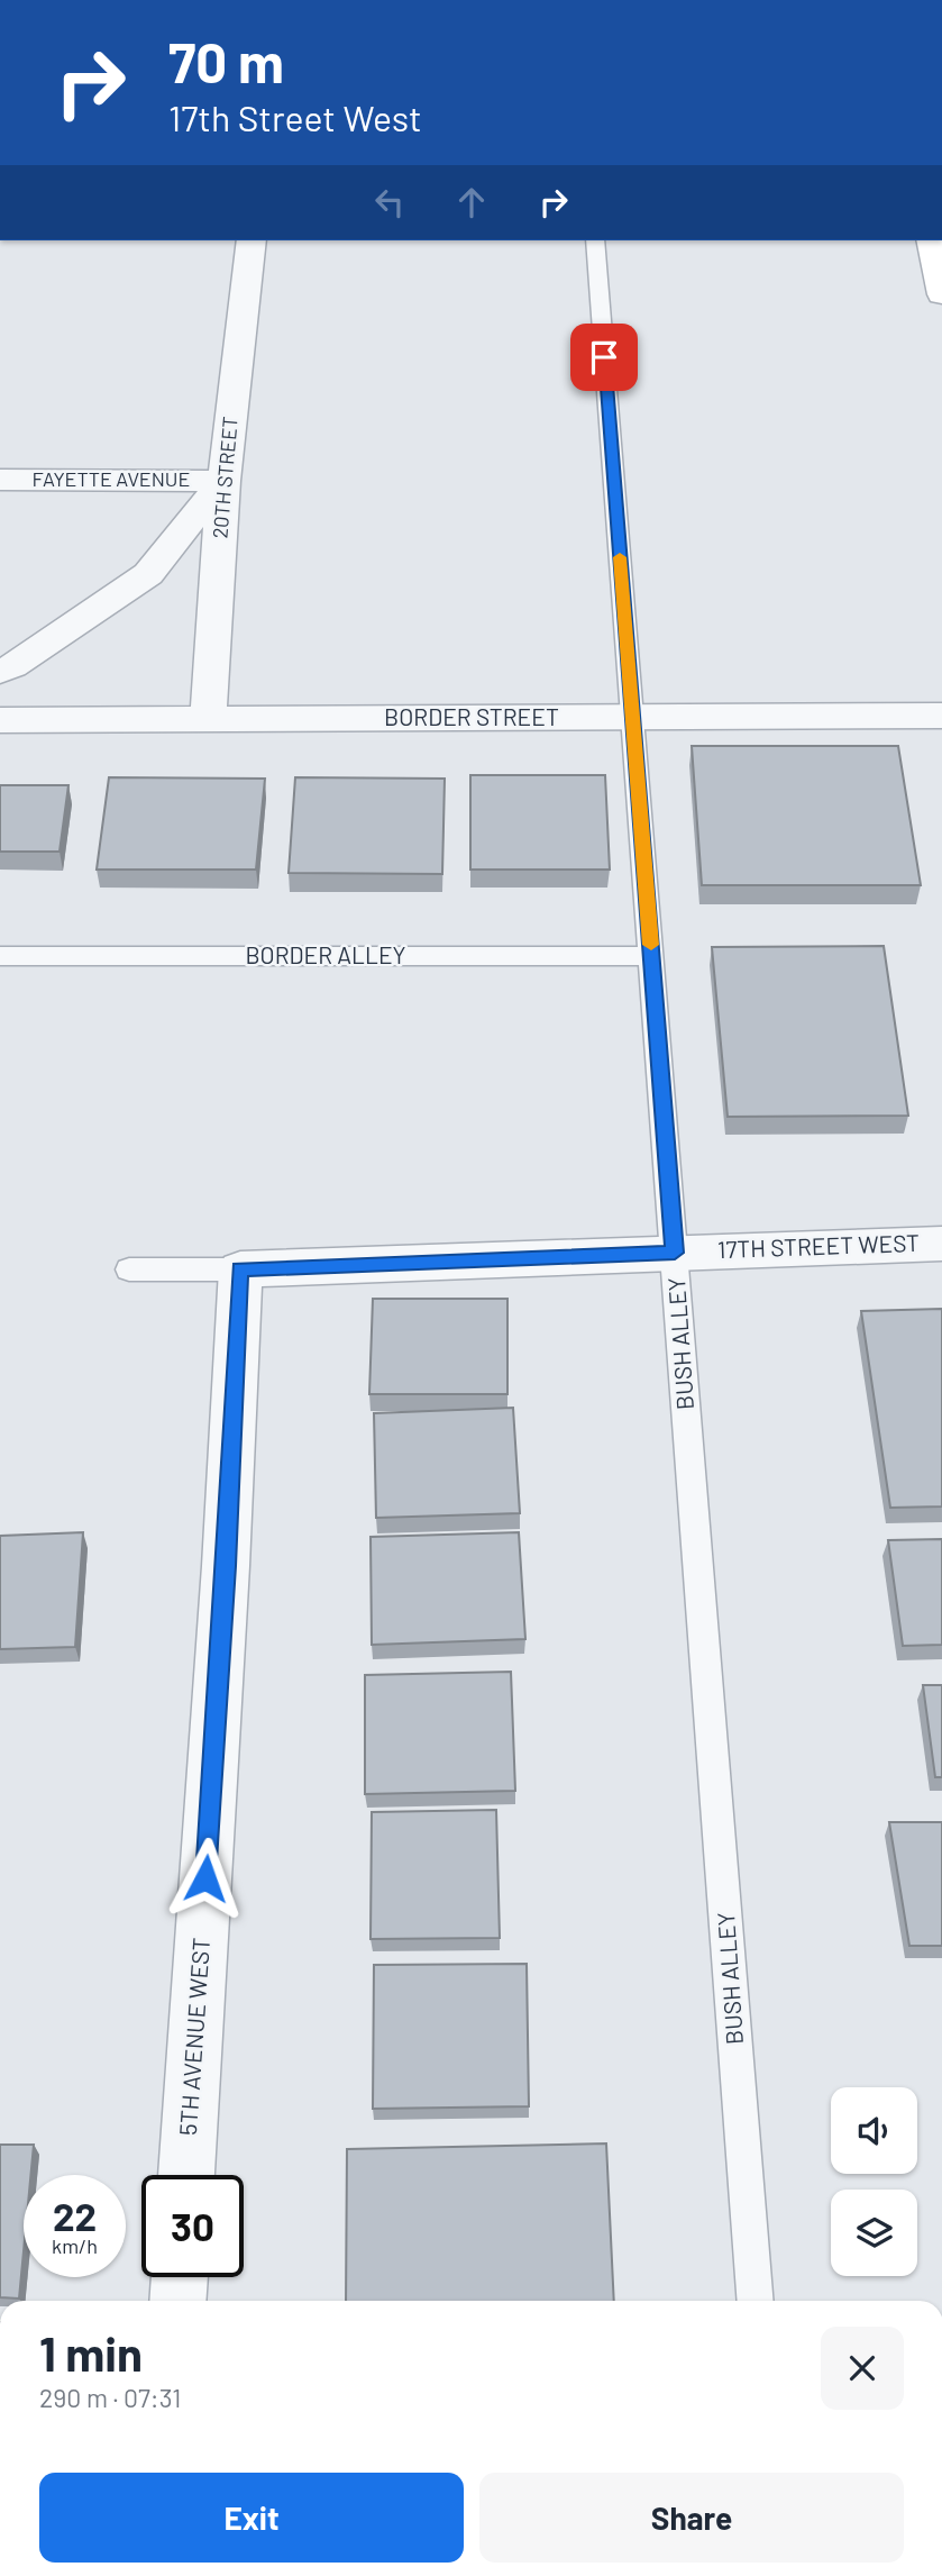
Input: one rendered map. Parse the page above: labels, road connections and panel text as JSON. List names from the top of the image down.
{
  "streets": {
    "street": [
      "20TH STREET",
      "FAYETTE AVENUE",
      "BORDER STREET",
      "17TH STREET WEST",
      "5TH AVENUE WEST"
    ],
    "lane": ["BORDER ALLEY", "BUSH ALLEY"]
  },
  "crossings": [
    ["20TH STREET", "FAYETTE AVENUE"],
    ["20TH STREET", "BORDER STREET"],
    ["BORDER STREET", "BUSH ALLEY"],
    ["BORDER ALLEY", "BUSH ALLEY"],
    ["17TH STREET WEST", "BUSH ALLEY"],
    ["17TH STREET WEST", "5TH AVENUE WEST"]
  ],
  "page": {
    "turn": ["70 m", "17th Street West"],
    "speed": "22 km/h",
    "limit": "30",
    "heading": ["1 min", "290 m · 07:31"],
    "buttons": ["Exit", "Share"]
  }
}
